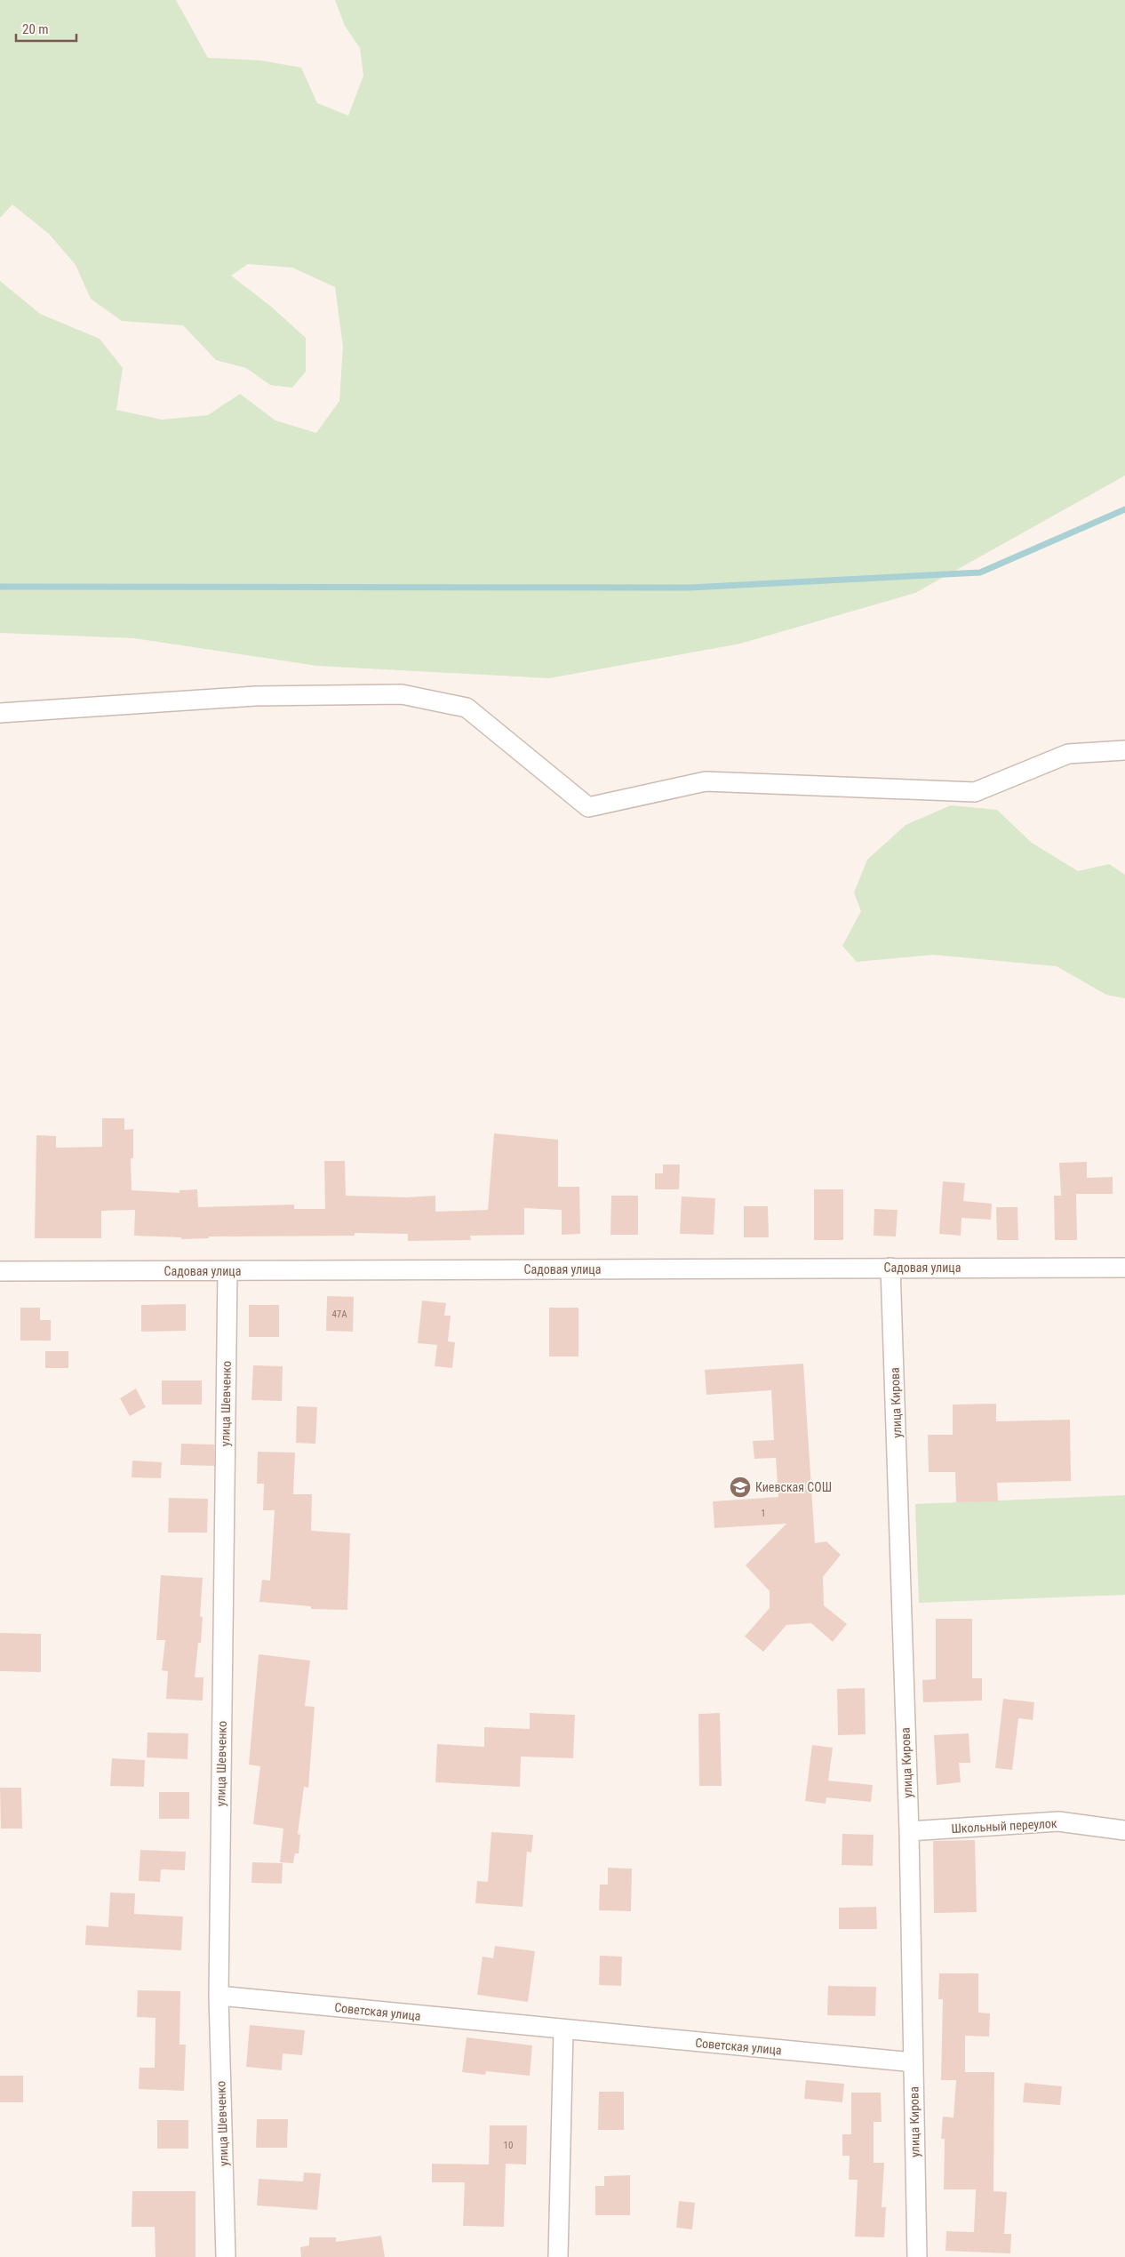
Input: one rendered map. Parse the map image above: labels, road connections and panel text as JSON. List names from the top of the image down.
{
  "streets": {
    "street": [
      "Садовая улица",
      "улица Кирова",
      "улица Шевченко",
      "Школьный переулок",
      "Советская улица"
    ]
  },
  "crossings": [
    ["Садовая улица", "улица Кирова"],
    ["Садовая улица", "улица Шевченко"],
    ["улица Кирова", "Школьный переулок"],
    ["улица Кирова", "Советская улица"],
    ["улица Шевченко", "Советская улица"]
  ],
  "places": {
    "school or university": ["Киевская СОШ"]
  },
  "house_numbers": ["47А", "1", "10"],
  "scale_bar": "20 m"
}
